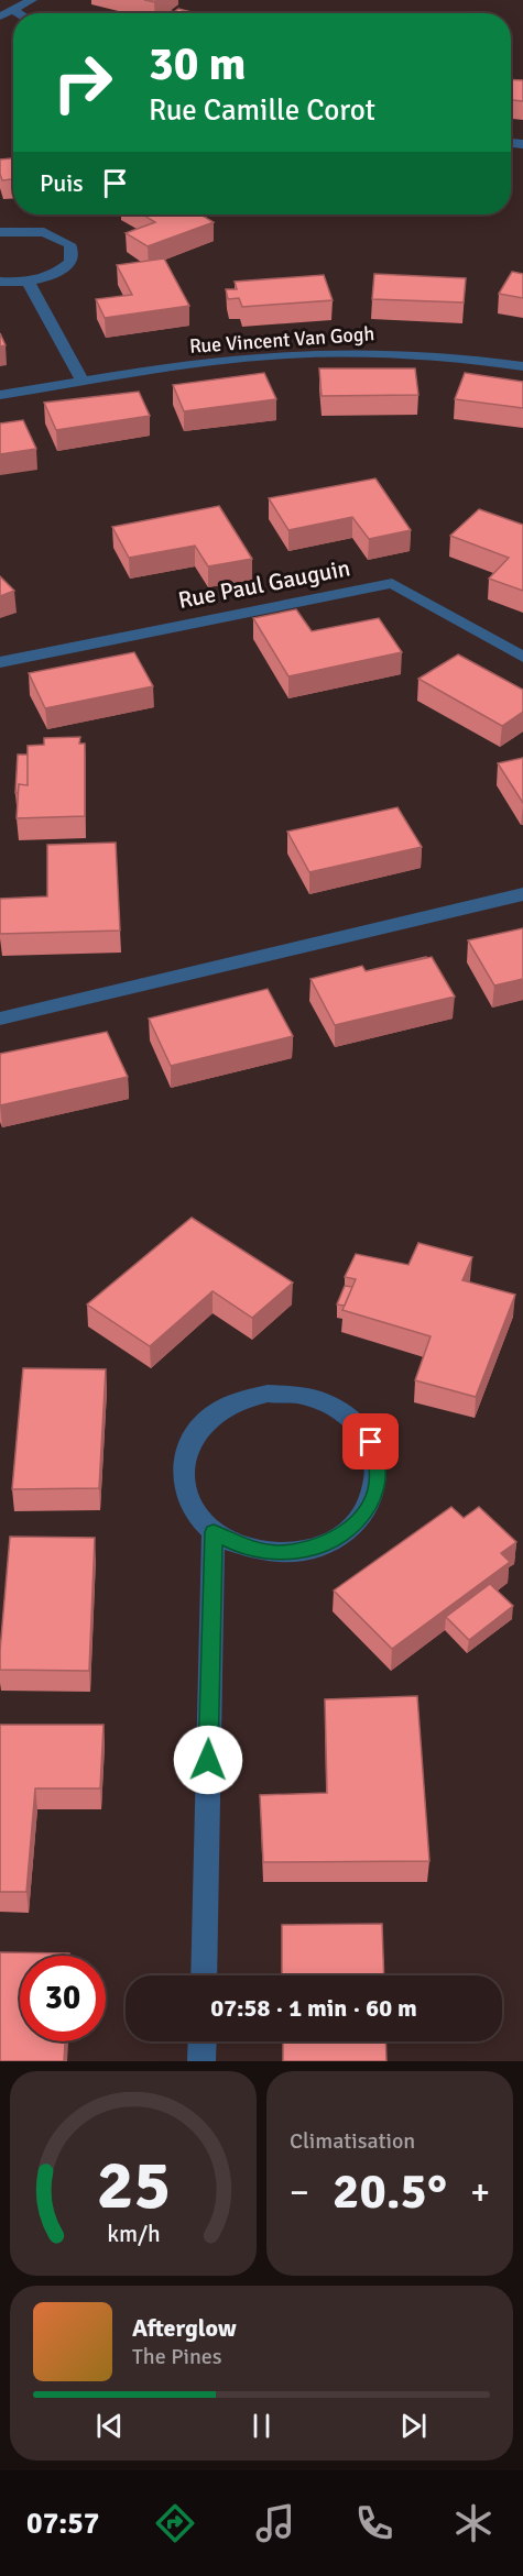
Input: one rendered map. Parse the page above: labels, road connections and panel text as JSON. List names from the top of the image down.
{
  "streets": {
    "street": ["Rue Vincent Van Gogh", "Rue Paul Gauguin"]
  },
  "page": {
    "turn": ["30 m", "Rue Camille Corot"],
    "then": "Puis",
    "limit": "30",
    "trip": "07:58 · 1 min · 60 m",
    "tile": "Climatisation",
    "heat": ["−", "20.5°", "+"],
    "song": ["Afterglow", "The Pines"],
    "tabs": "07:57",
    "gauge": ["25", "km/h"]
  }
}
